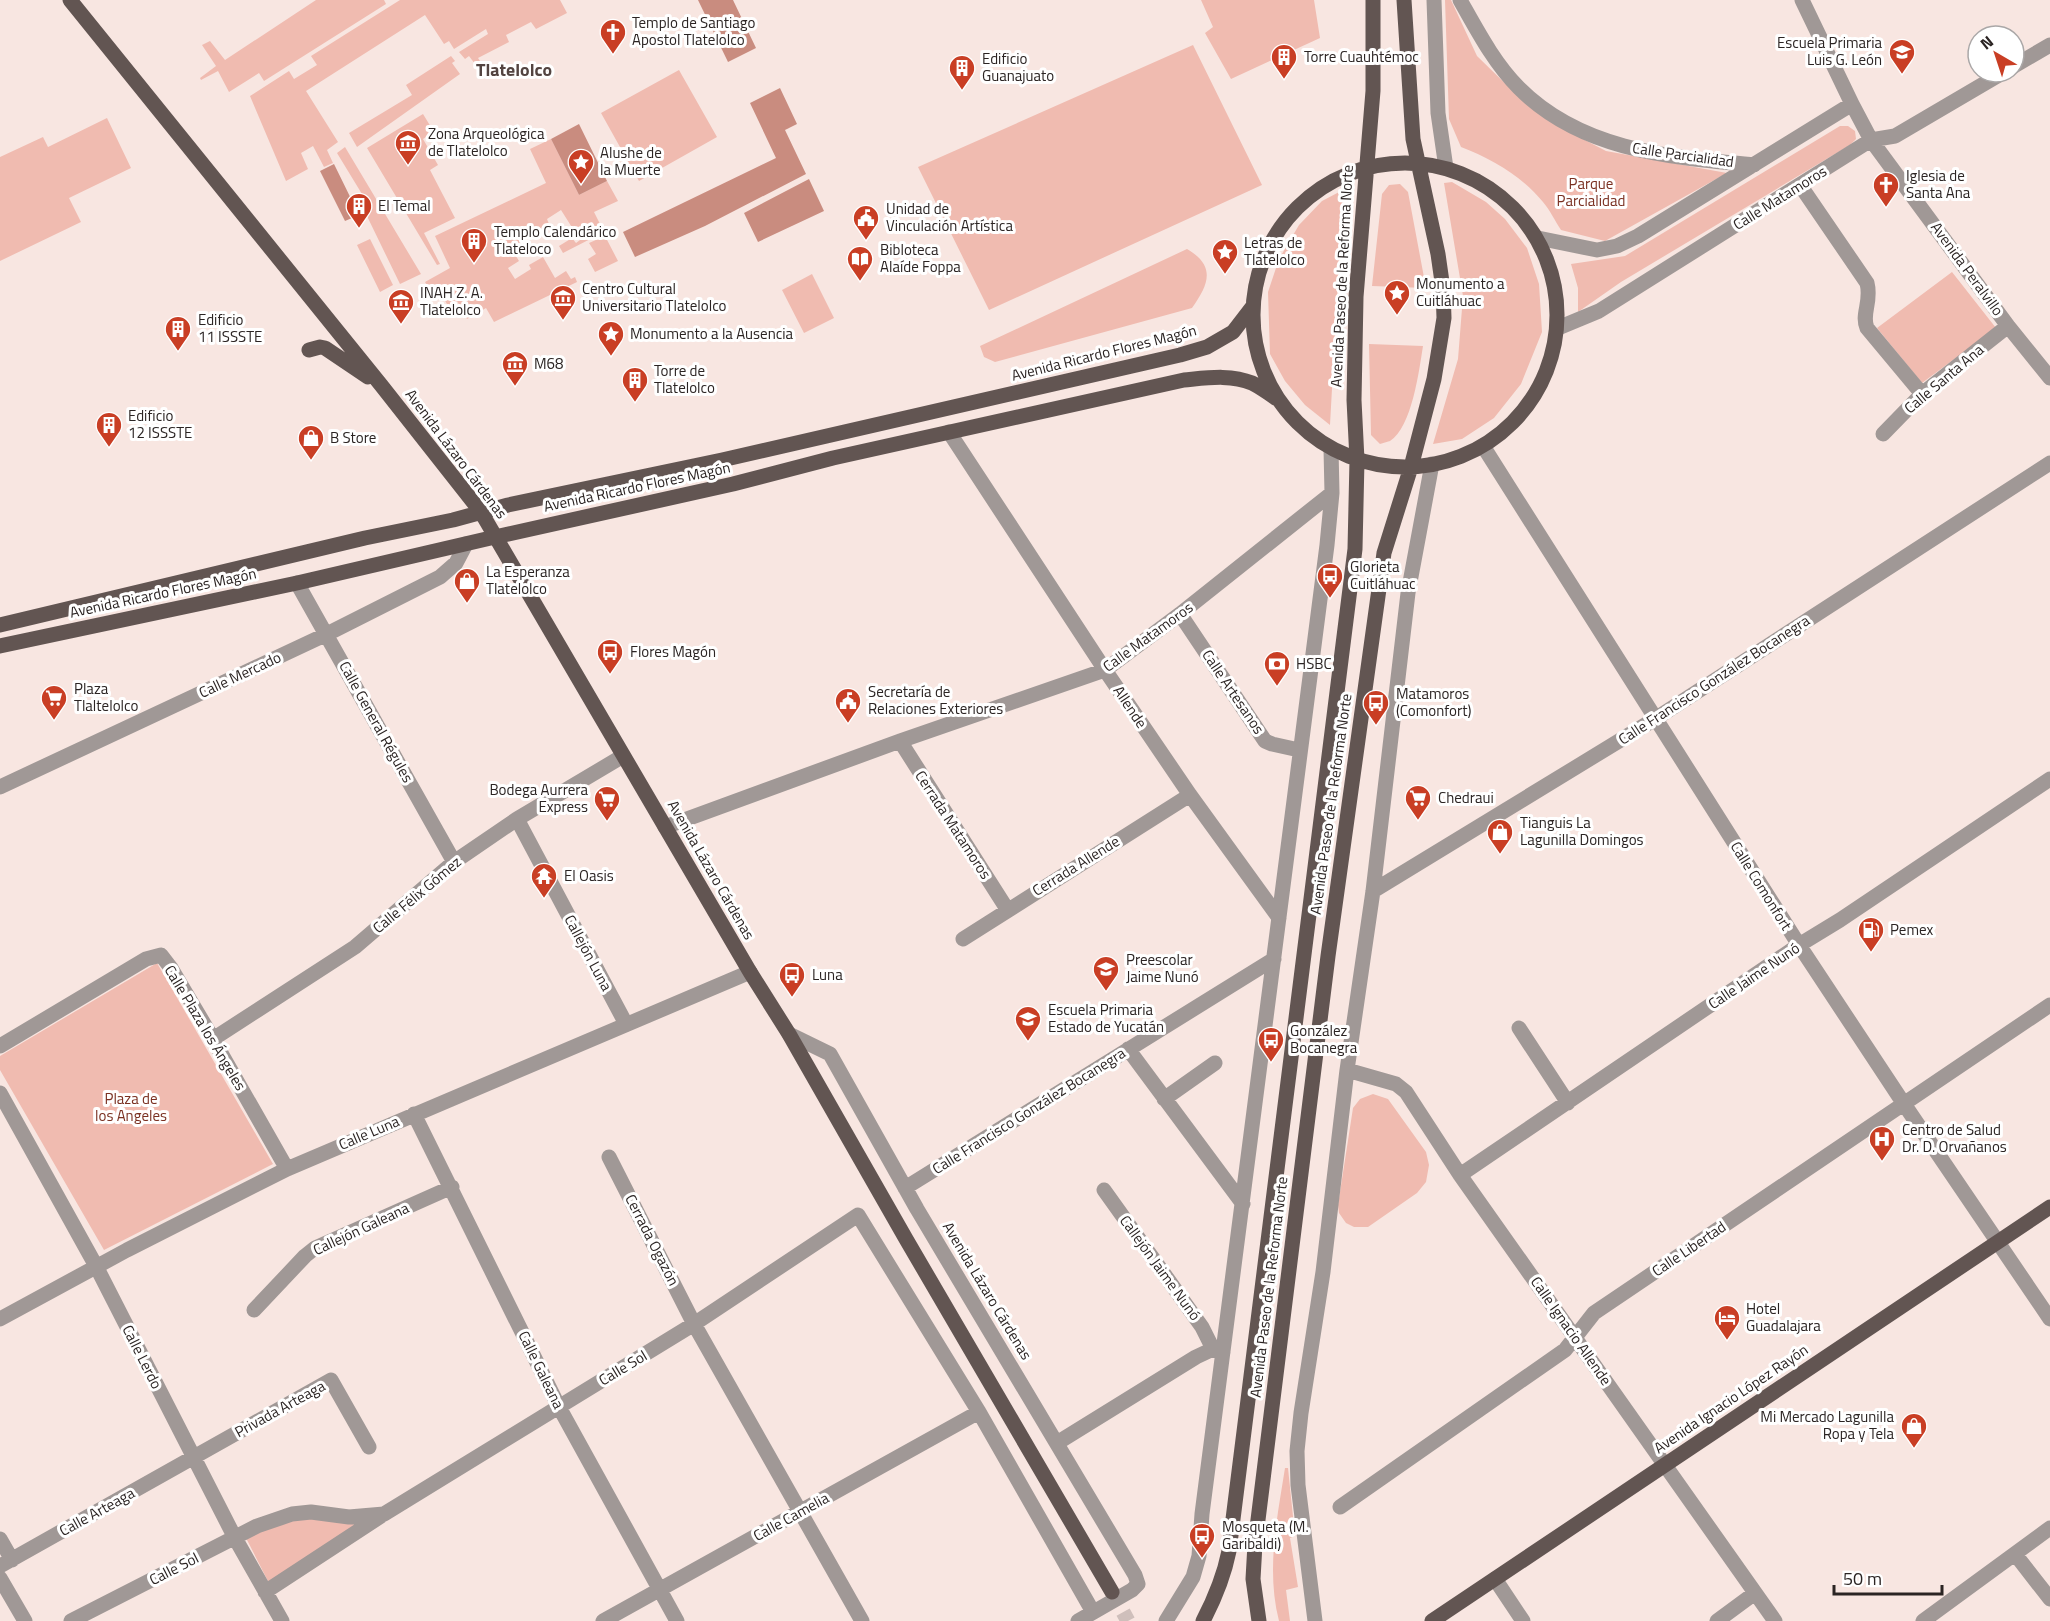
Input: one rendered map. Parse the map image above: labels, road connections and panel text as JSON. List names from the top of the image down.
{
  "streets": {
    "main road": [
      "Avenida Paseo de la Reforma Norte",
      "Avenida Ricardo Flores Magón",
      "Avenida Lázaro Cárdenas",
      "Avenida Ignacio López Rayón"
    ],
    "street": [
      "Calle Parcialidad",
      "Calle Matamoros",
      "Avenida Peralvillo",
      "Calle Santa Ana",
      "Calle Mercado",
      "Calle Francisco González Bocanegra",
      "Calle Artesanos",
      "Allende",
      "Calle General Régules",
      "Cerrada Matamoros",
      "Cerrada Allende",
      "Calle Comonfort",
      "Calle Félix Gómez",
      "Callejón Luna",
      "Calle Jaime Nunó",
      "Calle Plaza los Ángeles",
      "Calle Luna",
      "Callejón Galeana",
      "Cerrada Ogazón",
      "Calle Libertad",
      "Callejón Jaime Nunó",
      "Calle Ignacio Allende",
      "Calle Lerdo",
      "Calle Sol",
      "Calle Galeana",
      "Privada Arteaga",
      "Calle Arteaga",
      "Calle Camelia"
    ]
  },
  "crossings": [
    ["Calle Matamoros", "Avenida Peralvillo"],
    ["Calle Matamoros", "Avenida Lázaro Cárdenas"],
    ["Calle Matamoros", "Calle Artesanos"],
    ["Calle Matamoros", "Allende"],
    ["Calle Matamoros", "Cerrada Matamoros"],
    ["Avenida Peralvillo", "Calle Santa Ana"],
    ["Avenida Ricardo Flores Magón", "Avenida Lázaro Cárdenas"],
    ["Avenida Ricardo Flores Magón", "Calle Mercado"],
    ["Avenida Ricardo Flores Magón", "Allende"],
    ["Avenida Ricardo Flores Magón", "Calle General Régules"],
    ["Avenida Lázaro Cárdenas", "Calle Francisco González Bocanegra"],
    ["Avenida Lázaro Cárdenas", "Calle Félix Gómez"],
    ["Avenida Lázaro Cárdenas", "Calle Luna"],
    ["Calle Mercado", "Calle General Régules"],
    ["Calle Francisco González Bocanegra", "Calle Comonfort"],
    ["Allende", "Cerrada Allende"],
    ["Calle General Régules", "Calle Félix Gómez"],
    ["Cerrada Matamoros", "Cerrada Allende"],
    ["Calle Comonfort", "Calle Jaime Nunó"],
    ["Calle Comonfort", "Calle Libertad"],
    ["Calle Comonfort", "Avenida Ignacio López Rayón"],
    ["Calle Félix Gómez", "Callejón Luna"],
    ["Calle Félix Gómez", "Calle Plaza los Ángeles"],
    ["Callejón Luna", "Calle Luna"],
    ["Calle Jaime Nunó", "Calle Ignacio Allende"],
    ["Calle Plaza los Ángeles", "Calle Luna"],
    ["Calle Luna", "Calle Lerdo"],
    ["Calle Luna", "Calle Galeana"],
    ["Callejón Galeana", "Calle Galeana"],
    ["Cerrada Ogazón", "Calle Sol"],
    ["Cerrada Ogazón", "Calle Camelia"],
    ["Calle Libertad", "Calle Ignacio Allende"],
    ["Calle Ignacio Allende", "Avenida Ignacio López Rayón"],
    ["Calle Lerdo", "Calle Sol"],
    ["Calle Lerdo", "Privada Arteaga"],
    ["Calle Lerdo", "Calle Arteaga"],
    ["Calle Sol", "Calle Galeana"],
    ["Calle Sol", "Calle Camelia"],
    ["Calle Galeana", "Calle Camelia"],
    ["Privada Arteaga", "Calle Arteaga"]
  ],
  "districts": ["Tlatelolco"],
  "parks": ["Parque Parcialidad", "Plaza de los Angeles"],
  "places": {
    "church": ["Templo de Santiago Apostol Tlatelolco", "Iglesia de Santa Ana"],
    "school or university": ["Escuela Primaria Luis G. León", "Preescolar Jaime Nunó", "Escuela Primaria Estado de Yucatán"],
    "building": [
      "Torre Cuauhtémoc",
      "Edificio Guanajuato",
      "El Temal",
      "Templo Calendárico Tlateloco",
      "Edificio 11 ISSSTE",
      "Torre de Tlatelolco",
      "Edificio 12 ISSSTE"
    ],
    "museum": [
      "Zona Arqueológica de Tlatelolco",
      "Centro Cultural Universitario Tlatelolco",
      "INAH Z. A. Tlatelolco",
      "M68"
    ],
    "place": [
      "Alushe de la Muerte",
      "Letras de Tlatelolco",
      "Monumento a Cuitláhuac",
      "Monumento a la Ausencia"
    ],
    "public building": ["Unidad de Vinculación Artística", "Secretaría de Relaciones Exteriores"],
    "library": ["Bibloteca Alaíde Foppa"],
    "shop": [
      "B Store",
      "La Esperanza Tlatelolco",
      "Tianguis La Lagunilla Domingos",
      "Mi Mercado Lagunilla Ropa y Tela"
    ],
    "bus stop": [
      "Glorieta Cuitláhuac",
      "Flores Magón",
      "Matamoros (Comonfort)",
      "Luna",
      "González Bocanegra",
      "Mosqueta (M. Garibaldi)"
    ],
    "bank": ["HSBC"],
    "supermarket": ["Plaza Tlaltelolco", "Chedraui", "Bodega Aurrera Express"],
    "temple": ["El Oasis"],
    "fuel station": ["Pemex"],
    "hospital": ["Centro de Salud Dr. D. Orvañanos"],
    "hotel": ["Hotel Guadalajara"]
  },
  "scale_bar": "50 m",
  "north": "top left"
}
